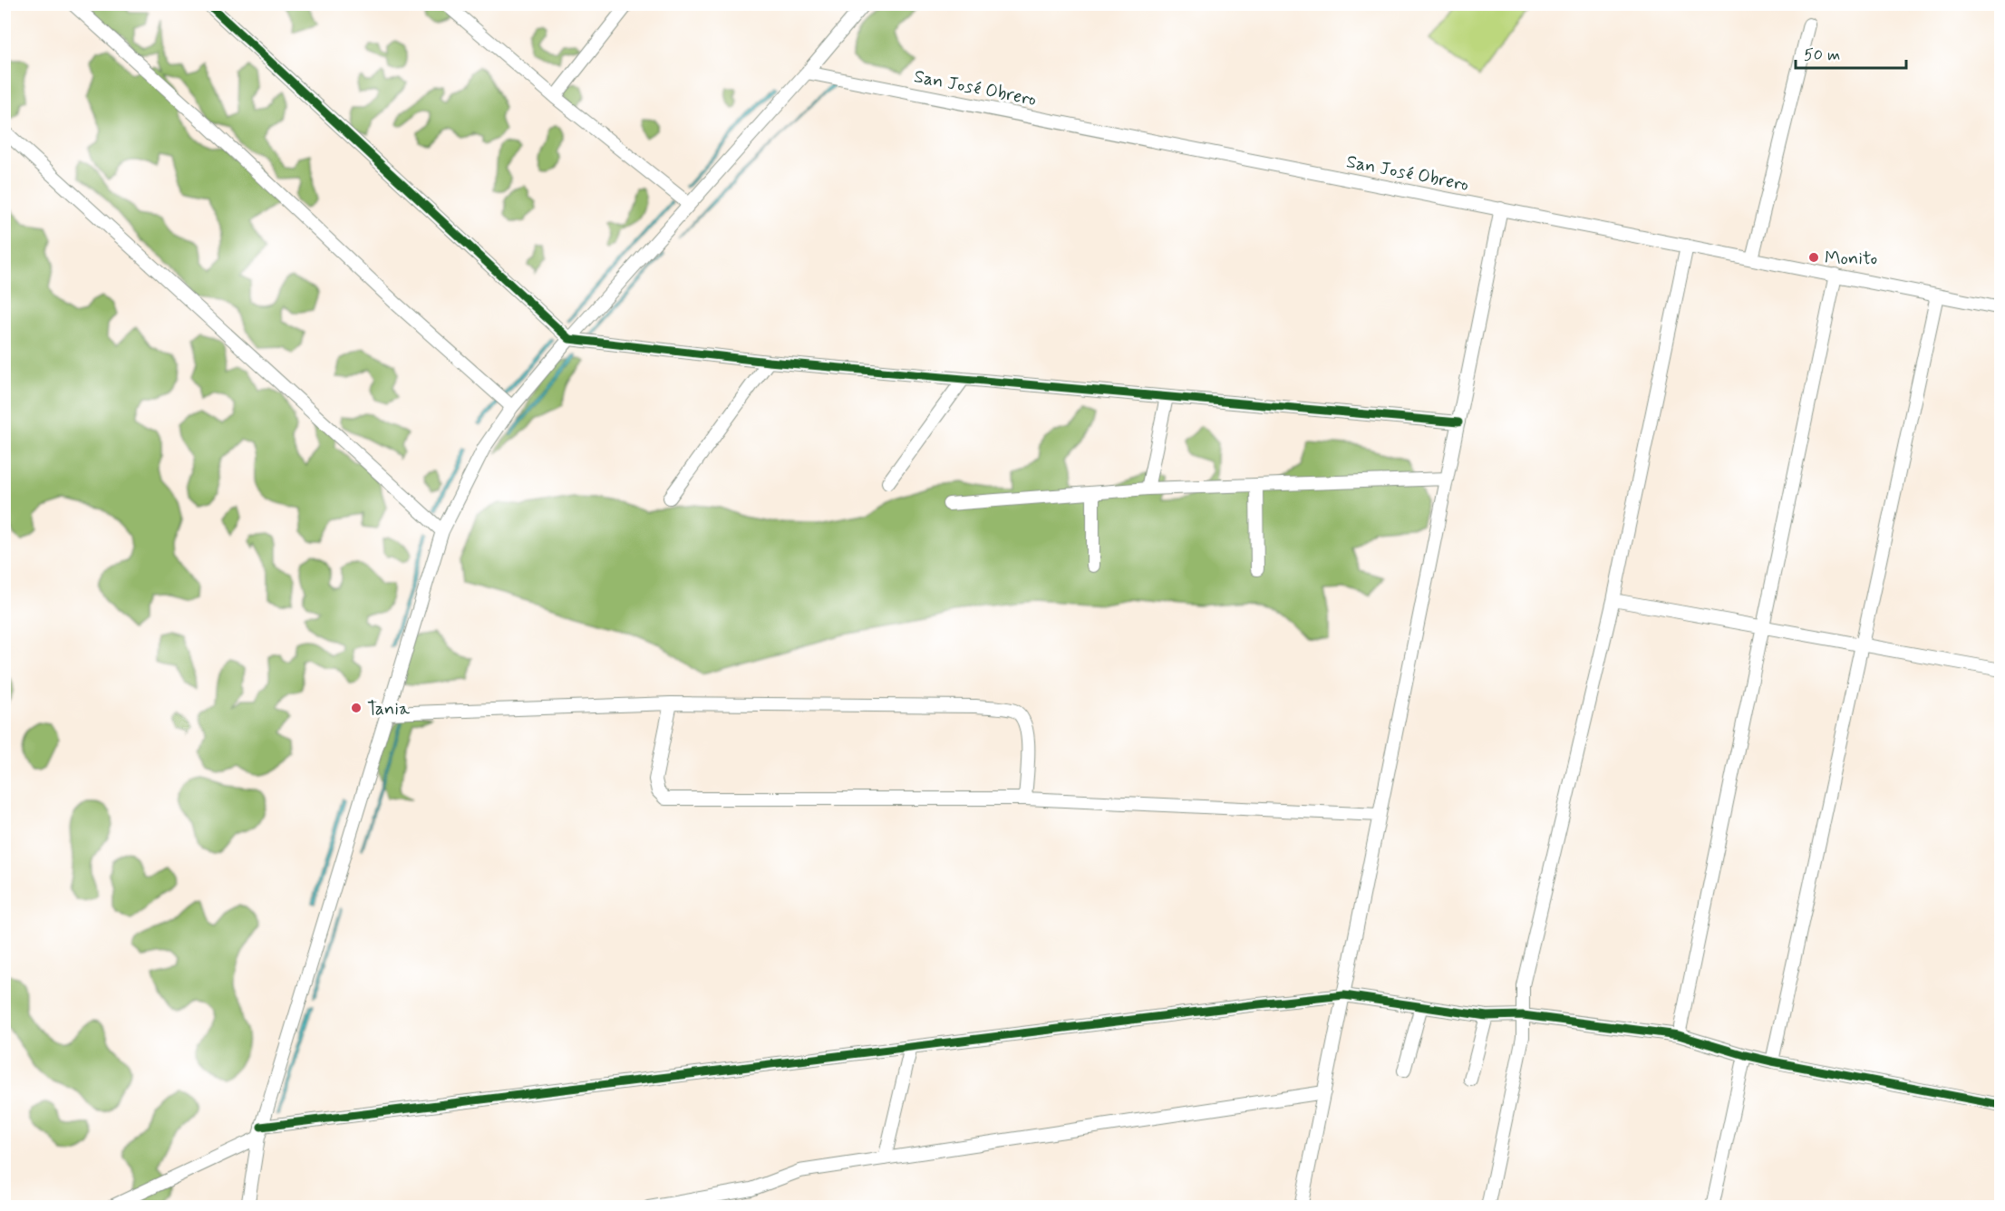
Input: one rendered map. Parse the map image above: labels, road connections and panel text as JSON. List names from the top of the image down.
{
  "streets": {
    "street": ["San José Obrero"]
  },
  "places": ["Monito", "Tania"],
  "scale_bar": "50 m"
}
